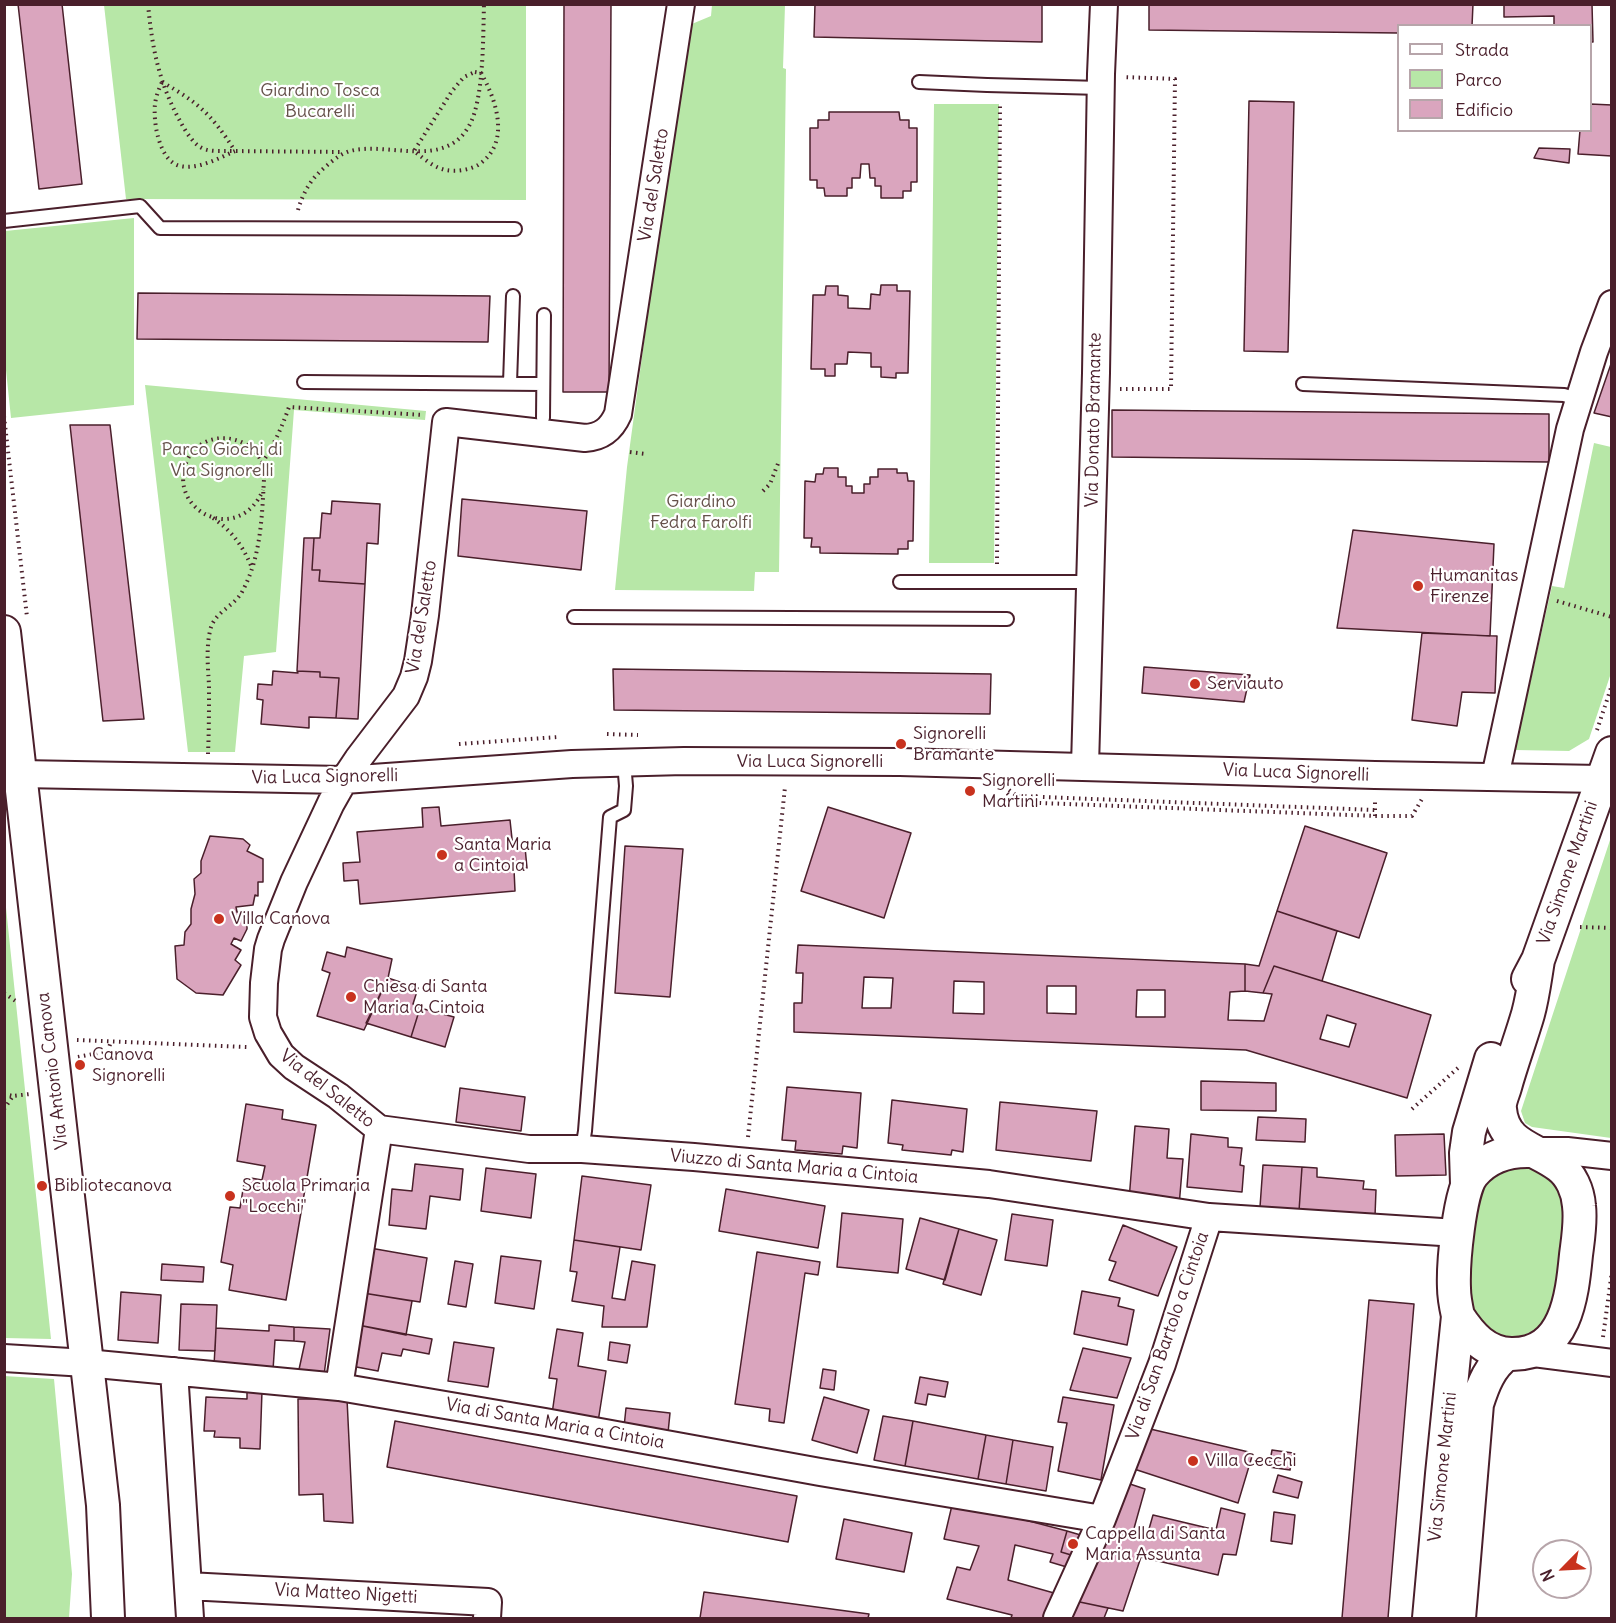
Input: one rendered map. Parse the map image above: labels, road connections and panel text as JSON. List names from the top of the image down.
{
  "streets": {
    "street": [
      "Via del Saletto",
      "Via Donato Bramante",
      "Via Luca Signorelli",
      "Via Simone Martini",
      "Via Antonio Canova",
      "Viuzzo di Santa Maria a Cintoia",
      "Via di San Bartolo a Cintoia",
      "Via di Santa Maria a Cintoia",
      "Via Matteo Nigetti"
    ]
  },
  "crossings": [
    ["Via del Saletto", "Via Luca Signorelli"],
    ["Via del Saletto", "Viuzzo di Santa Maria a Cintoia"],
    ["Via del Saletto", "Via di Santa Maria a Cintoia"],
    ["Via Donato Bramante", "Via Luca Signorelli"],
    ["Via Luca Signorelli", "Via Simone Martini"],
    ["Via Luca Signorelli", "Via Antonio Canova"],
    ["Via Simone Martini", "Via di San Bartolo a Cintoia"],
    ["Via Antonio Canova", "Via di Santa Maria a Cintoia"],
    ["Viuzzo di Santa Maria a Cintoia", "Via di San Bartolo a Cintoia"],
    ["Via di San Bartolo a Cintoia", "Via di Santa Maria a Cintoia"]
  ],
  "parks": ["Giardino Tosca Bucarelli", "Parco Giochi di Via Signorelli", "Giardino Fedra Farolfi"],
  "places": [
    "Humanitas Firenze",
    "Serviauto",
    "Signorelli Bramante",
    "Signorelli Martini",
    "Santa Maria a Cintoia",
    "Villa Canova",
    "Chiesa di Santa Maria a Cintoia",
    "Canova Signorelli",
    "Bibliotecanova",
    "Scuola Primaria \"Locchi\"",
    "Villa Cecchi",
    "Cappella di Santa Maria Assunta"
  ],
  "legend": ["Strada", "Parco", "Edificio"],
  "north": "bottom left"
}
